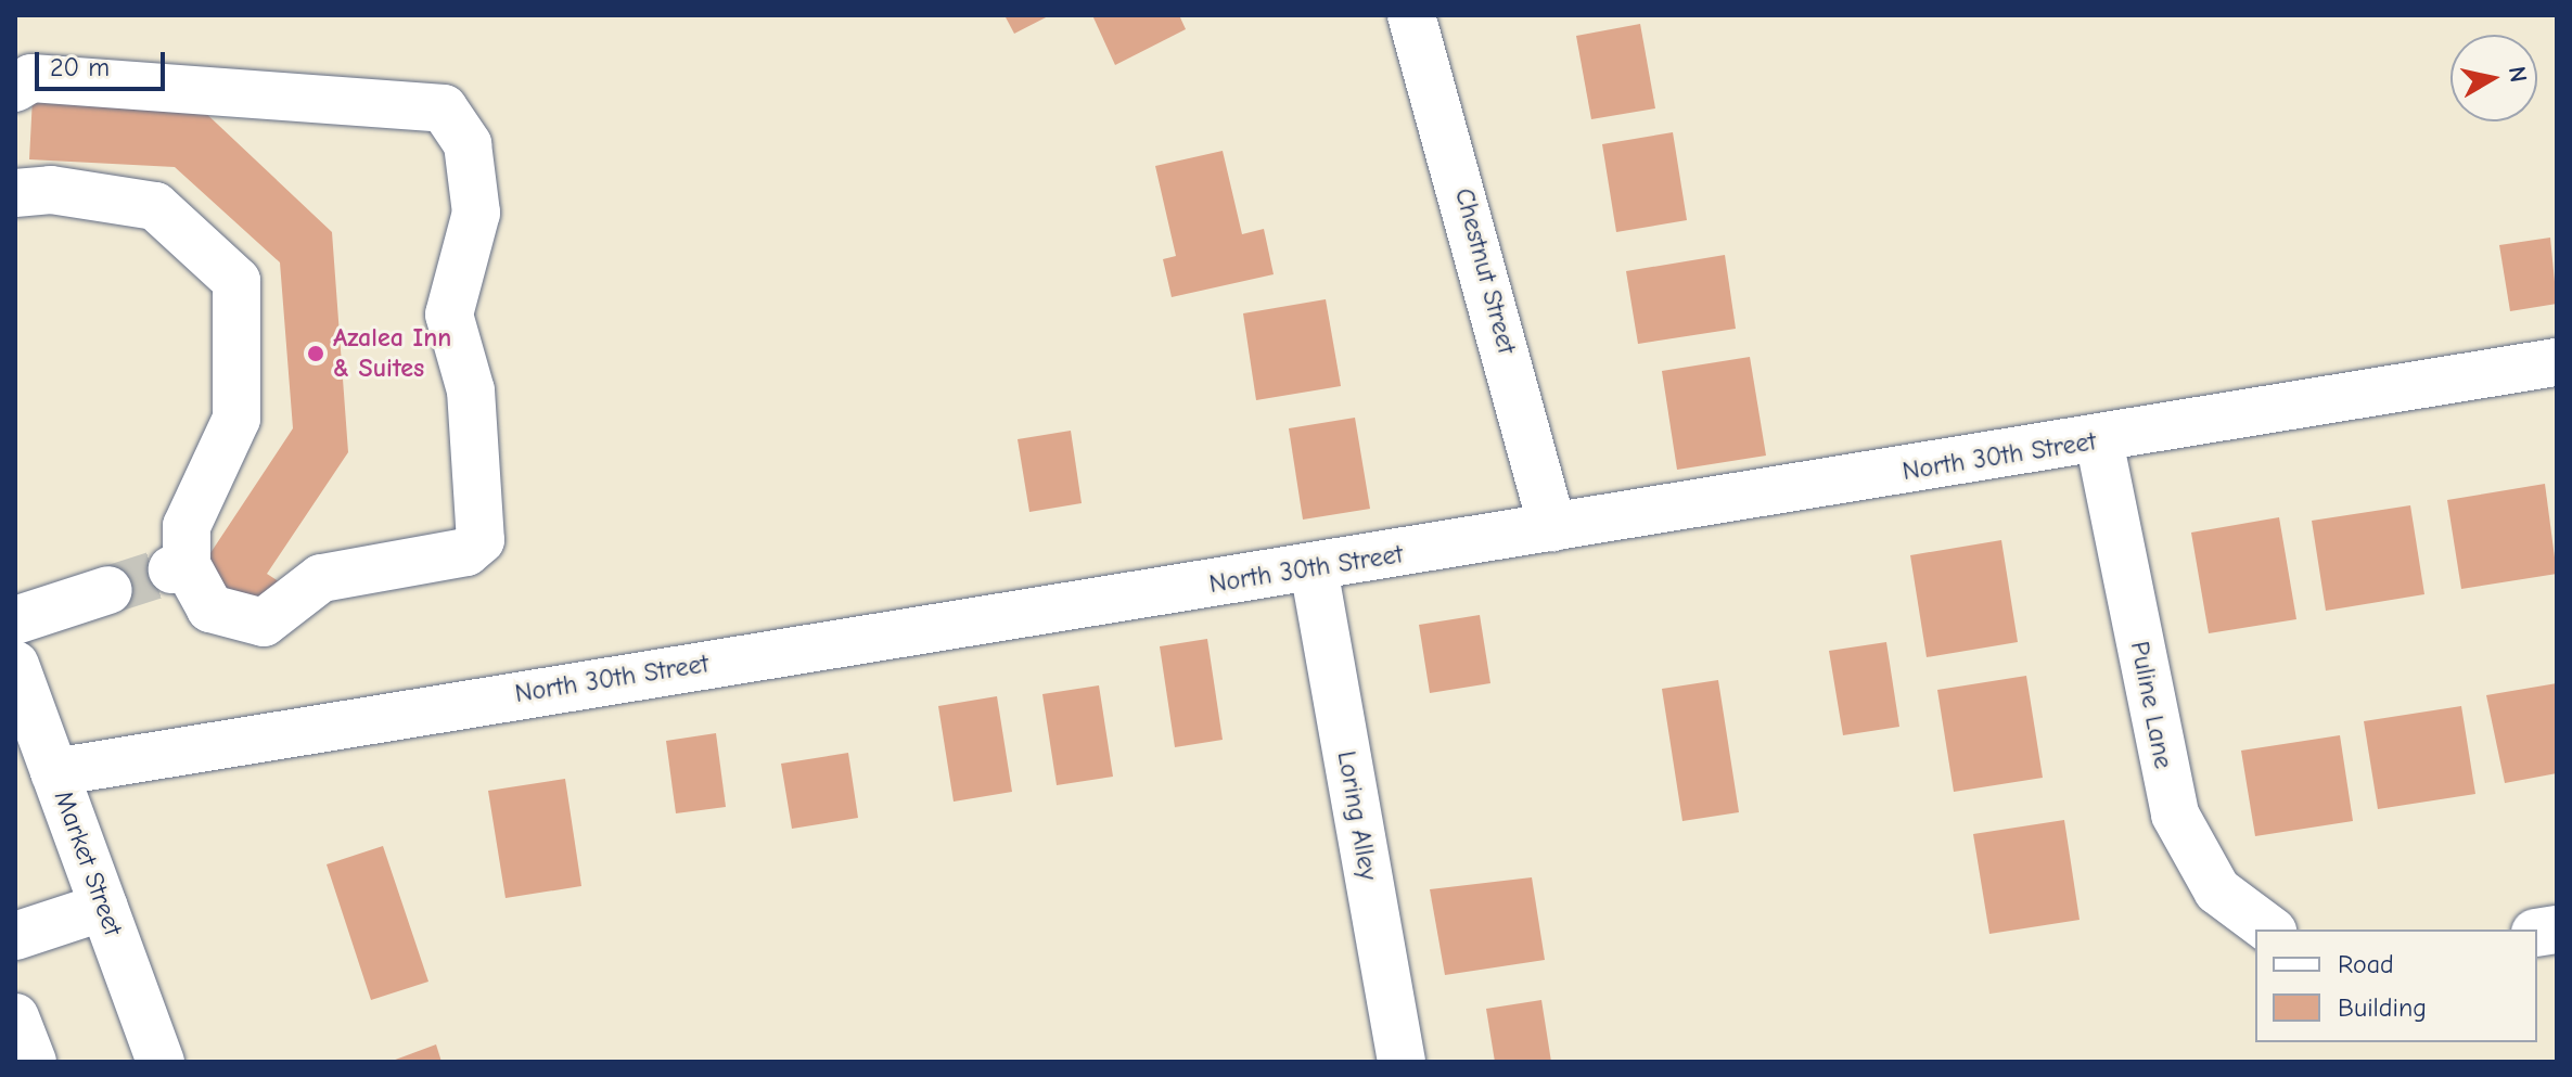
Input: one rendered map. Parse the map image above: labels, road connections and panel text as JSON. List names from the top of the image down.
{
  "streets": {
    "street": [
      "Chestnut Street",
      "North 30th Street",
      "Puline Lane",
      "Loring Alley",
      "Market Street"
    ]
  },
  "crossings": [
    ["Chestnut Street", "North 30th Street"],
    ["North 30th Street", "Puline Lane"],
    ["North 30th Street", "Loring Alley"],
    ["North 30th Street", "Market Street"]
  ],
  "places": ["Azalea Inn & Suites"],
  "legend": ["Road", "Building"],
  "scale_bar": "20 m",
  "north": "right"
}
